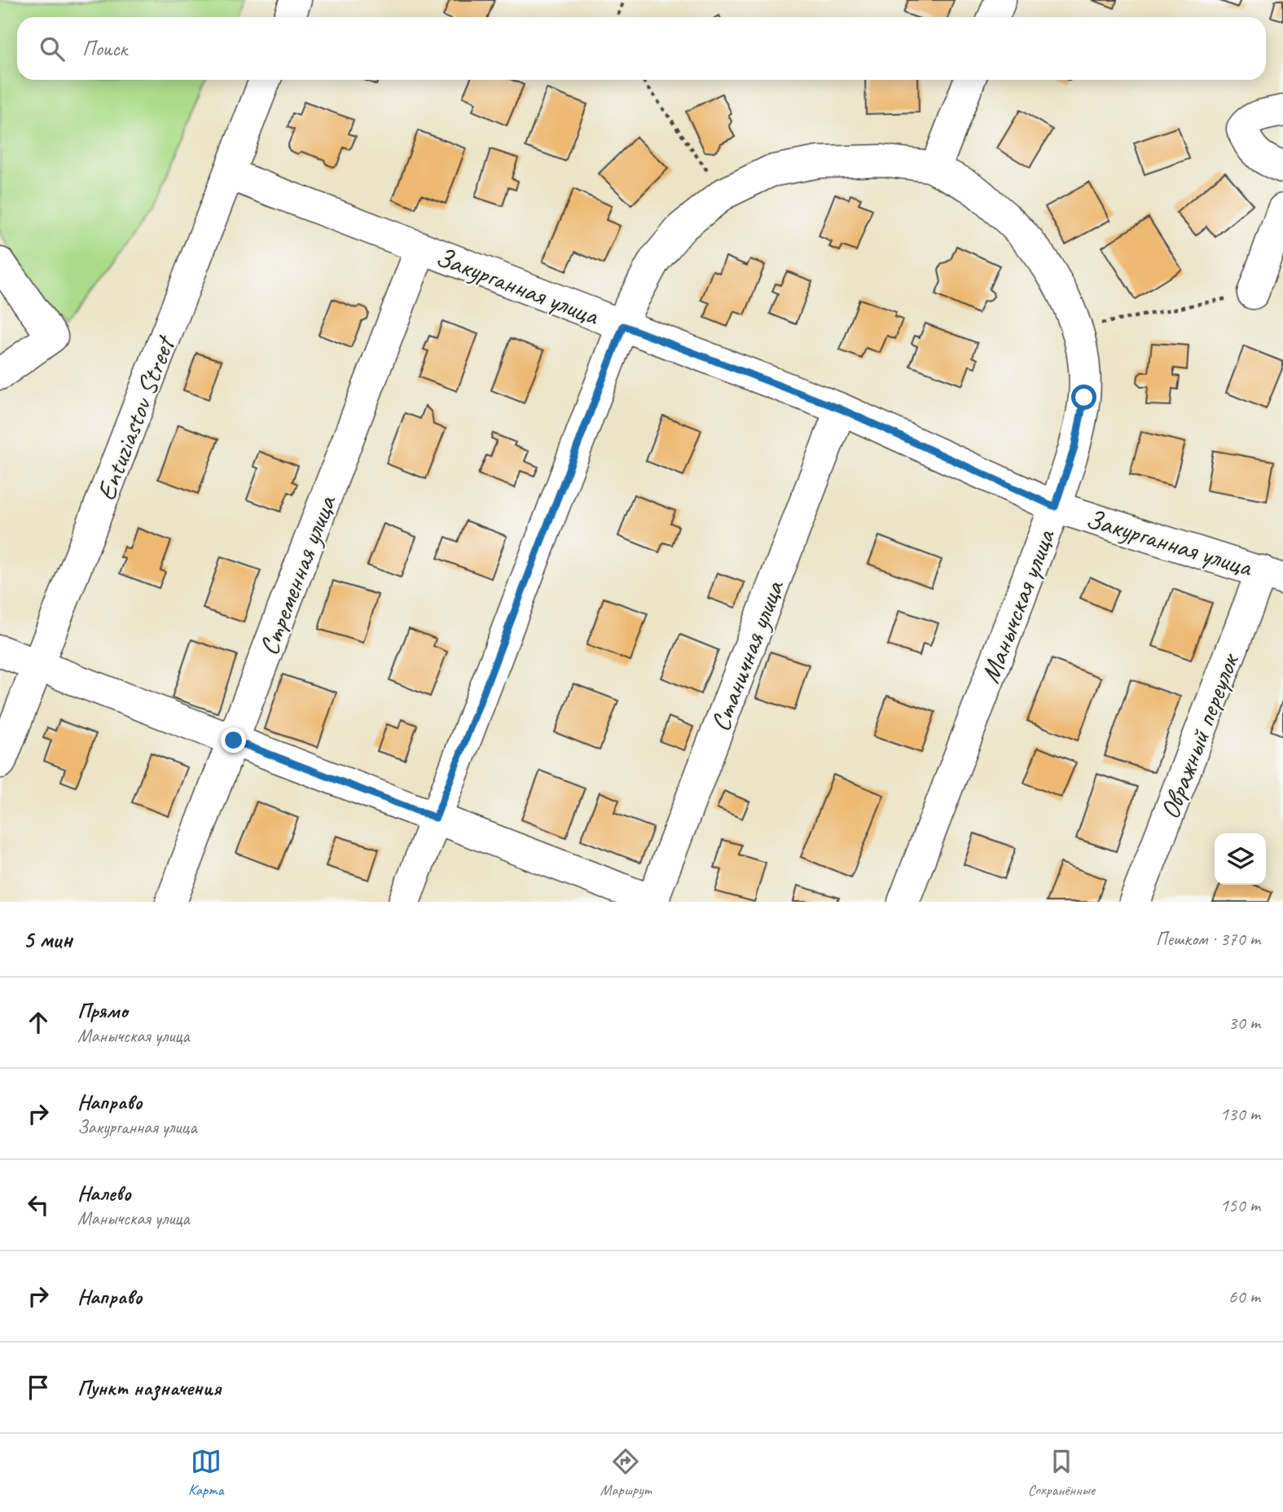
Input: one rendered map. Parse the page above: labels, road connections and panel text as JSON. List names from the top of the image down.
{
  "streets": {
    "street": [
      "Закурганная улица",
      "Entuziastov Street",
      "Стременная улица",
      "Манычская улица",
      "Станичная улица",
      "Овражный переулок"
    ]
  },
  "crossings": [
    ["Закурганная улица", "Entuziastov Street"],
    ["Закурганная улица", "Стременная улица"],
    ["Закурганная улица", "Манычская улица"],
    ["Закурганная улица", "Станичная улица"],
    ["Закурганная улица", "Овражный переулок"]
  ],
  "page": {
    "search": "Поиск",
    "heading": ["5 мин", "Пешком · 370 m"],
    "list": [
      ["Прямо", "Манычская улица", "30 m"],
      ["Направо", "Закурганная улица", "130 m"],
      ["Налево", "Манычская улица", "150 m"],
      ["Направо", "60 m"],
      "Пункт назначения"
    ],
    "nav": ["Карта", "Маршрут", "Сохранённые"]
  }
}
